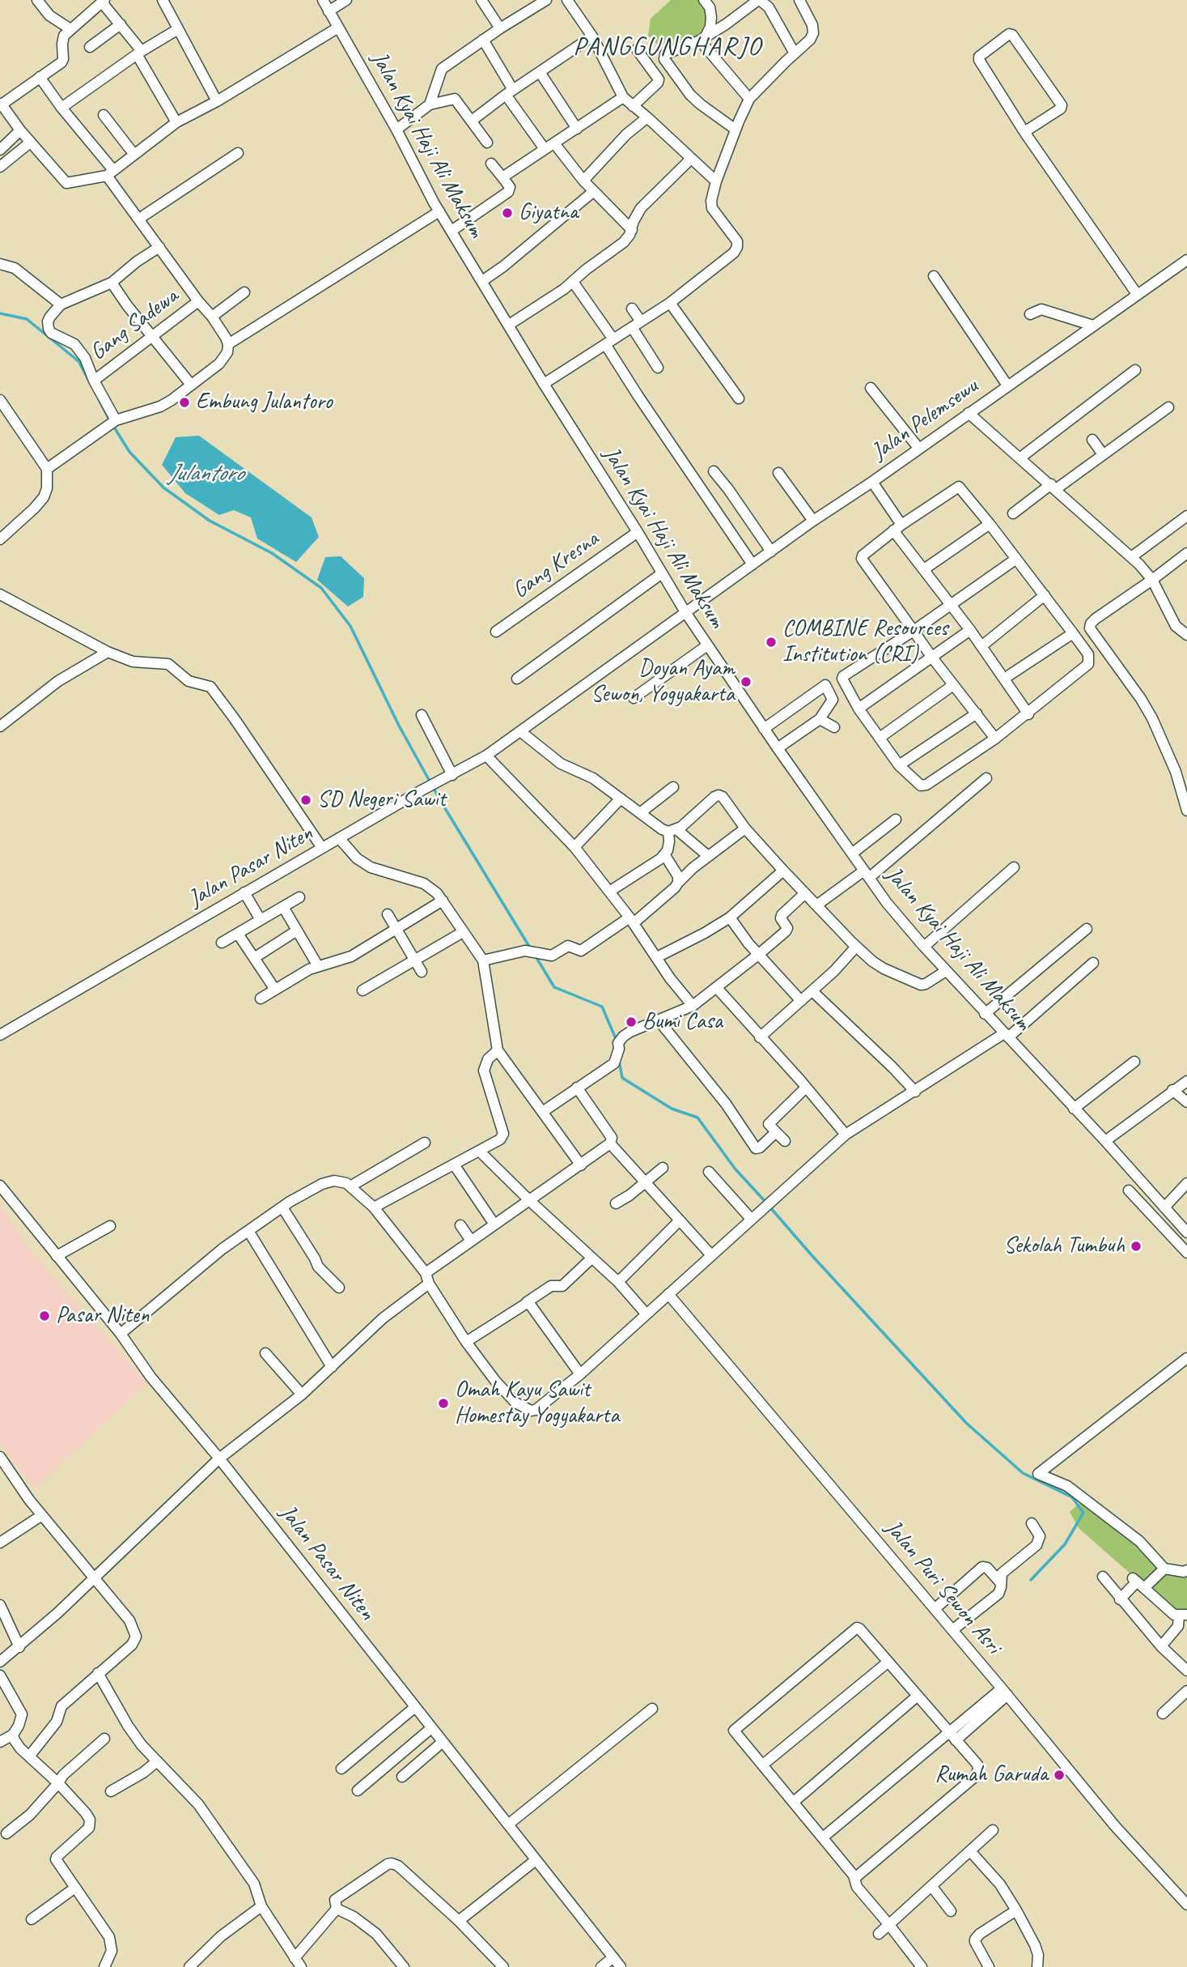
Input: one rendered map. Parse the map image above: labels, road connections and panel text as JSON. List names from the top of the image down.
{
  "streets": {
    "street": [
      "Jalan Kyai Haji Ali Maksum",
      "Gang Sadewa",
      "Jalan Pelemsewu",
      "Gang Kresna",
      "Jalan Pasar Niten",
      "Jalan Puri Sewon Asri"
    ]
  },
  "crossings": [
    ["Jalan Kyai Haji Ali Maksum", "Jalan Pelemsewu"],
    ["Jalan Kyai Haji Ali Maksum", "Gang Kresna"],
    ["Jalan Kyai Haji Ali Maksum", "Jalan Pasar Niten"],
    ["Jalan Pelemsewu", "Jalan Pasar Niten"]
  ],
  "districts": ["PANGGUNGHARJO"],
  "water": ["Julantoro"],
  "places": [
    "Giyatna",
    "Embung Julantoro",
    "COMBINE Resources Institution (CRI)",
    "Doyan Ayam Sewon, Yogyakarta",
    "SD Negeri Sawit",
    "Bumi Casa",
    "Sekolah Tumbuh",
    "Pasar Niten",
    "Omah Kayu Sawit Homestay Yogyakarta",
    "Rumah Garuda"
  ]
}
